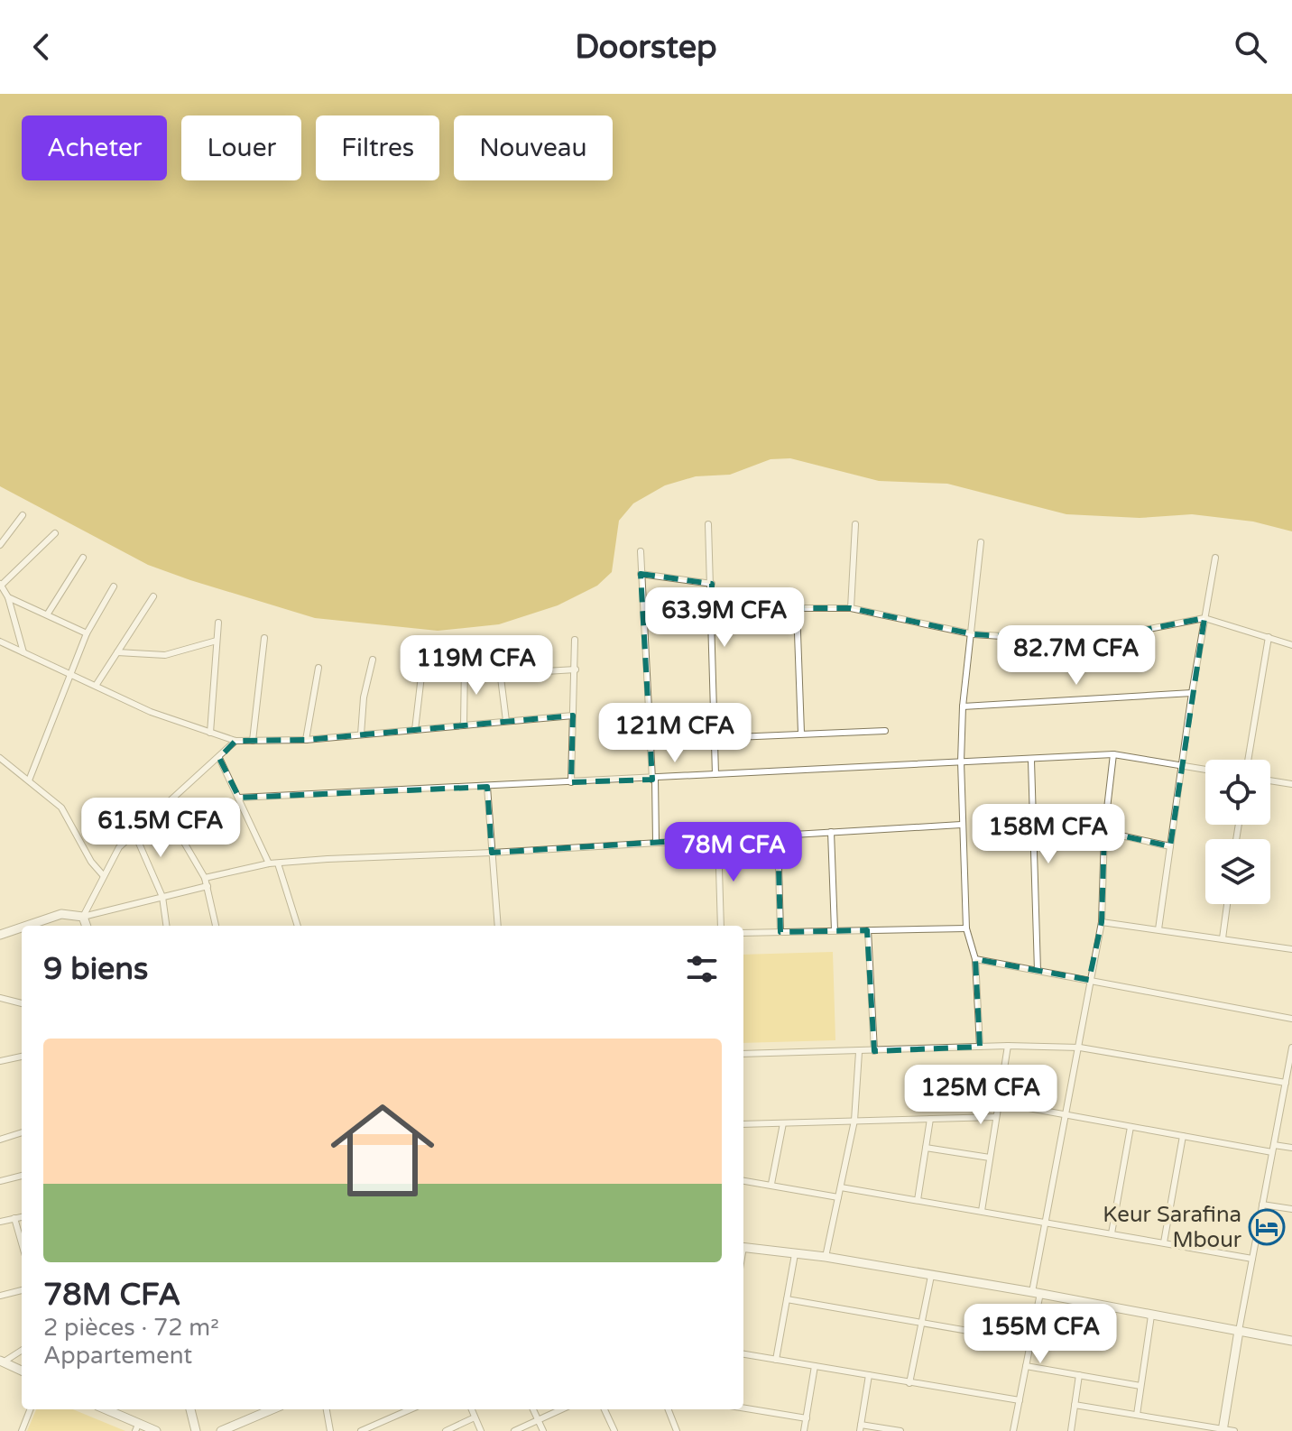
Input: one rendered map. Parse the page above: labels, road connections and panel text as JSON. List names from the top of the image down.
{
  "places": {
    "hotel": ["Keur Sarafina Mbour"]
  },
  "page": {
    "header": "Doorstep",
    "chip": [
      "Acheter",
      "Louer",
      "Filtres",
      "Nouveau"
    ],
    "price": [
      "63.9M CFA",
      "82.7M CFA",
      "119M CFA",
      "121M CFA",
      "61.5M CFA",
      "158M CFA",
      "78M CFA",
      "125M CFA",
      "155M CFA"
    ],
    "heading": "9 biens",
    "list": [
      {
        "name": "78M CFA",
        "note": "2 pièces · 72 m² · Appartement"
      }
    ]
  }
}
